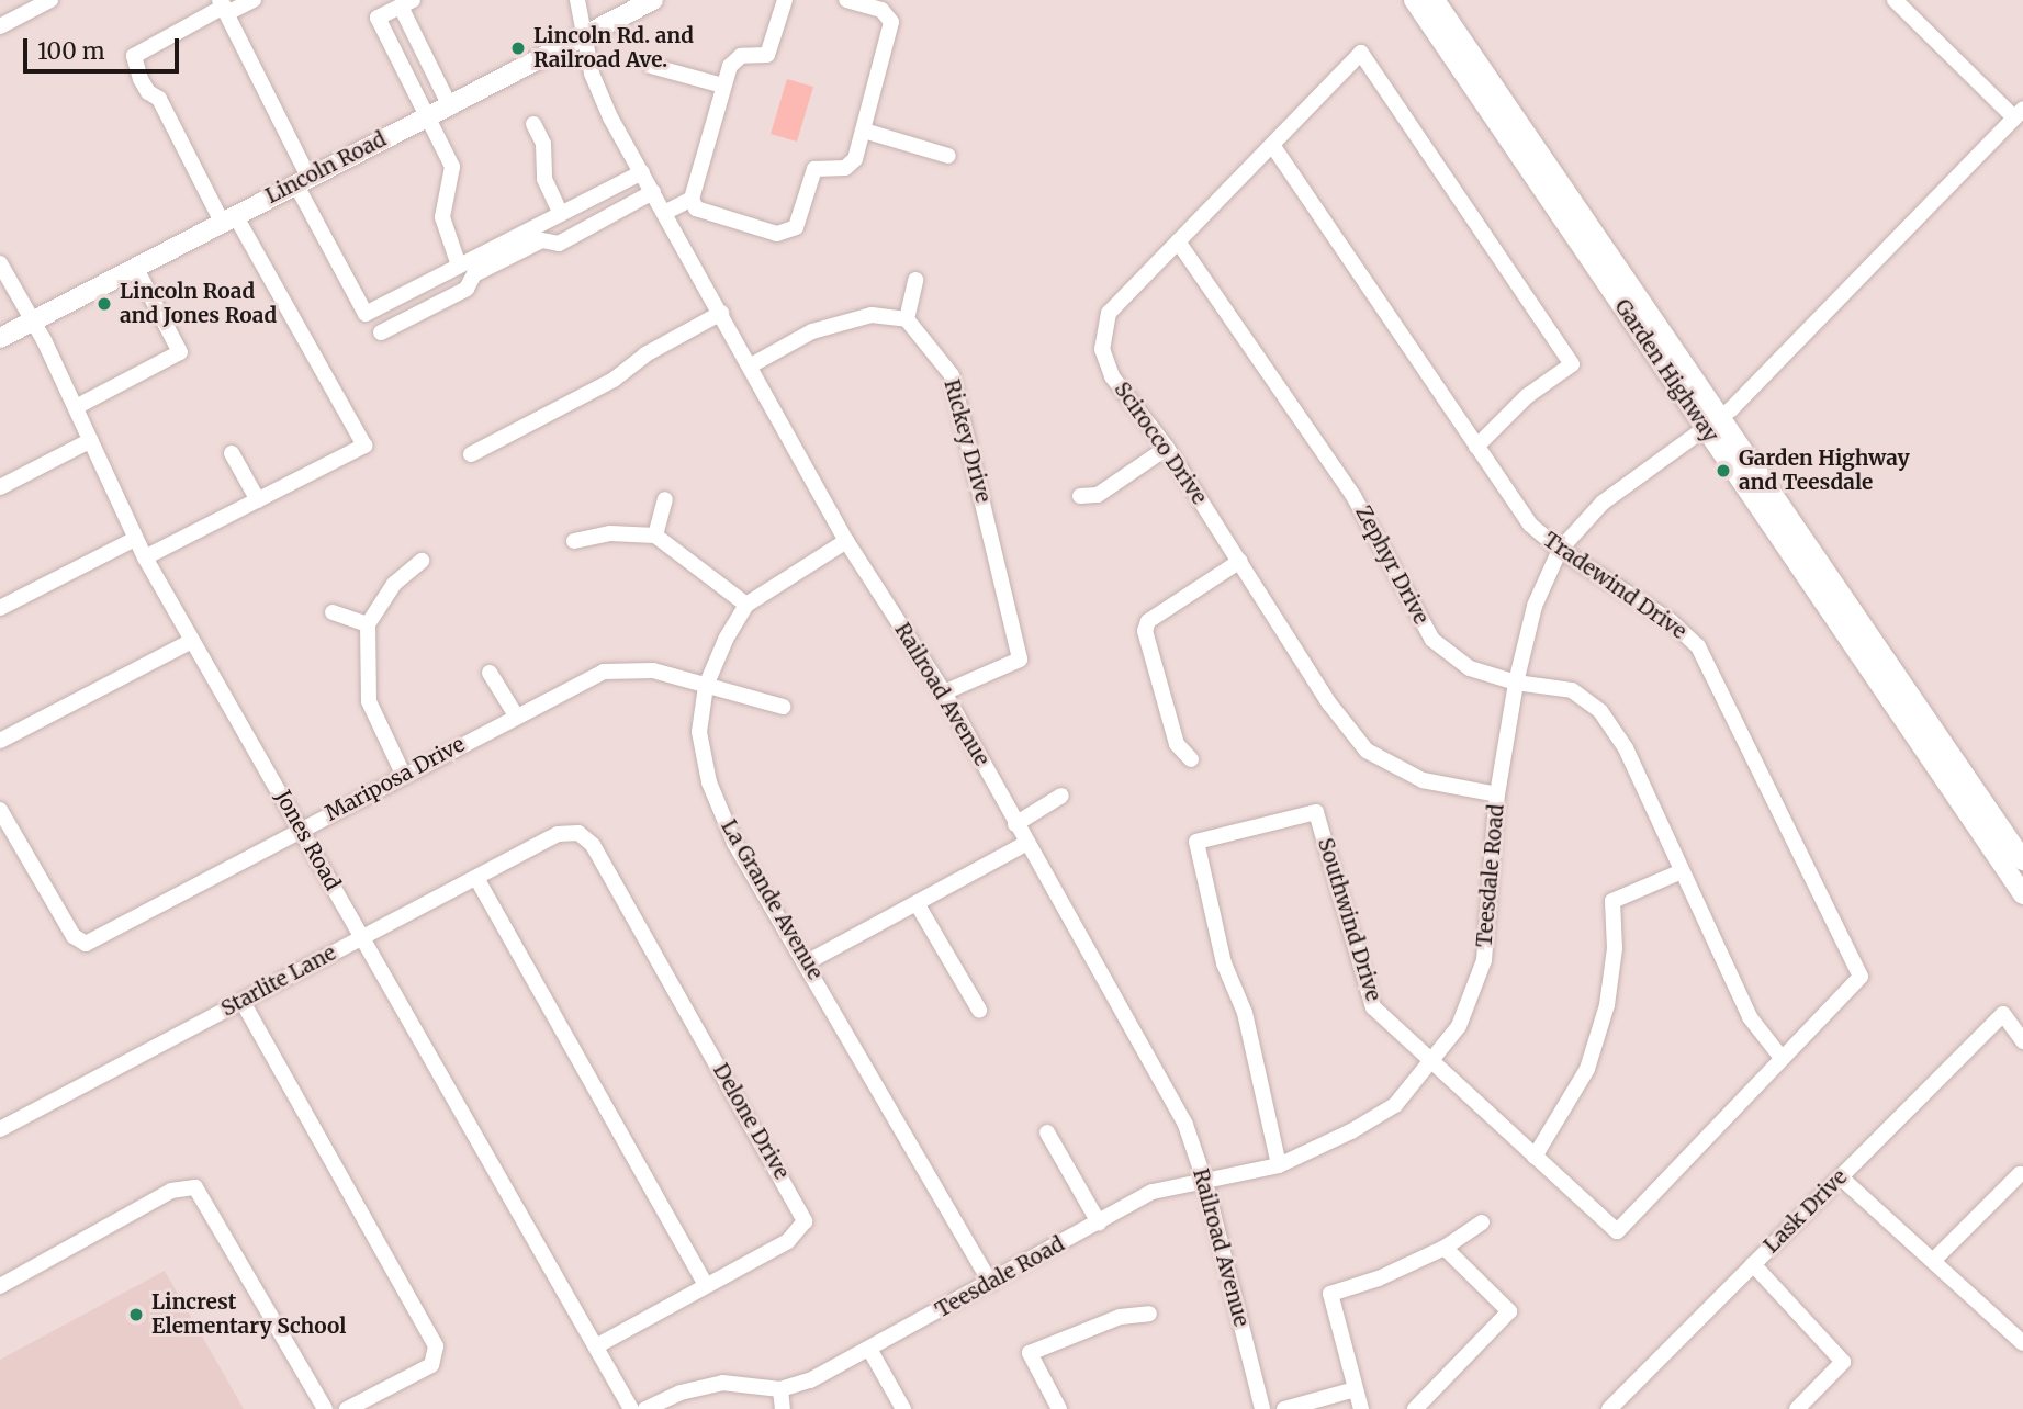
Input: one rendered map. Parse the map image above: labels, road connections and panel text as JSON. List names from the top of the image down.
{
  "streets": {
    "main road": ["Lincoln Road", "Garden Highway"],
    "street": [
      "Rickey Drive",
      "Scirocco Drive",
      "Zephyr Drive",
      "Tradewind Drive",
      "Railroad Avenue",
      "Mariposa Drive",
      "Jones Road",
      "Teesdale Road",
      "La Grande Avenue",
      "Southwind Drive",
      "Starlite Lane",
      "Delone Drive",
      "Lask Drive"
    ]
  },
  "crossings": [
    ["Lincoln Road", "Railroad Avenue"],
    ["Lincoln Road", "Jones Road"],
    ["Garden Highway", "Teesdale Road"],
    ["Rickey Drive", "Railroad Avenue"],
    ["Scirocco Drive", "Zephyr Drive"],
    ["Scirocco Drive", "Tradewind Drive"],
    ["Scirocco Drive", "Teesdale Road"],
    ["Zephyr Drive", "Tradewind Drive"],
    ["Zephyr Drive", "Teesdale Road"],
    ["Zephyr Drive", "Southwind Drive"],
    ["Tradewind Drive", "Teesdale Road"],
    ["Tradewind Drive", "Southwind Drive"],
    ["Railroad Avenue", "Teesdale Road"],
    ["Mariposa Drive", "Jones Road"],
    ["Mariposa Drive", "La Grande Avenue"],
    ["Jones Road", "Starlite Lane"],
    ["Jones Road", "Delone Drive"],
    ["Teesdale Road", "La Grande Avenue"],
    ["Teesdale Road", "Southwind Drive"],
    ["Starlite Lane", "Delone Drive"]
  ],
  "places": [
    "Lincoln Rd. and Railroad Ave.",
    "Lincoln Road and Jones Road",
    "Garden Highway and Teesdale",
    "Lincrest Elementary School"
  ],
  "scale_bar": "100 m"
}
